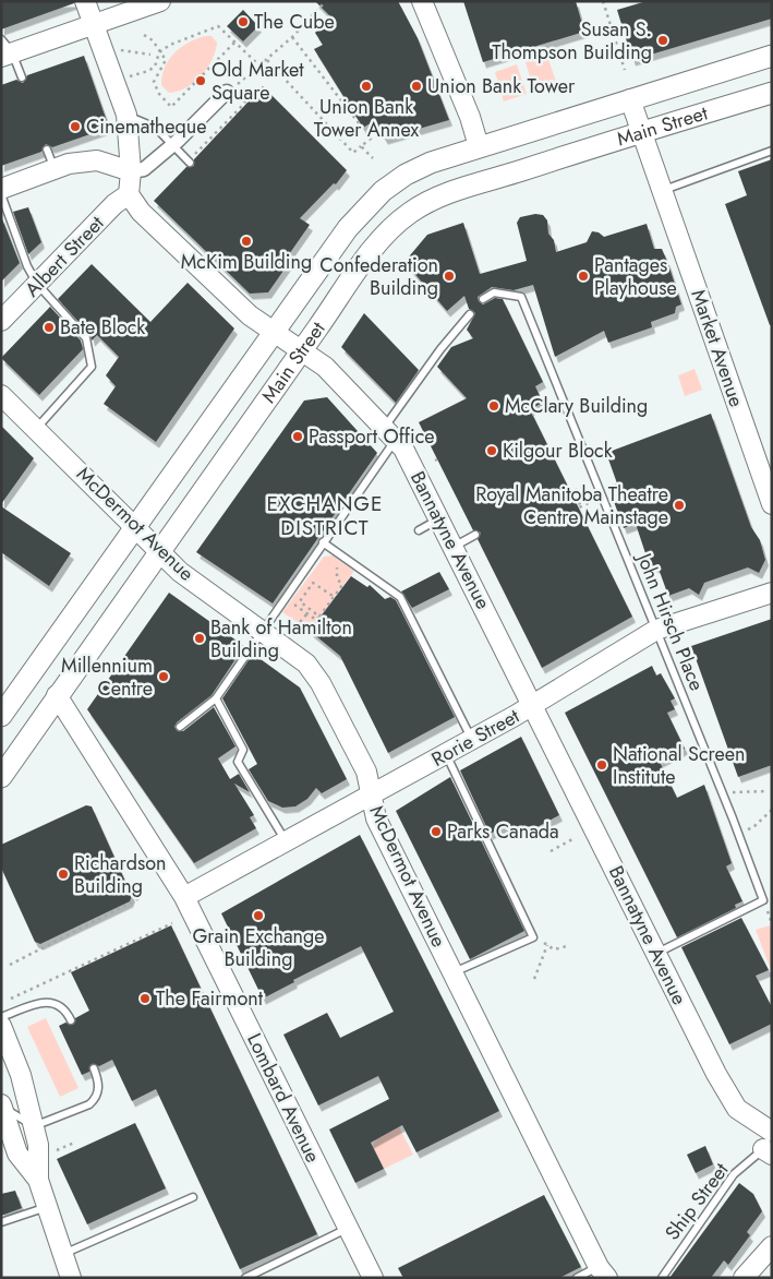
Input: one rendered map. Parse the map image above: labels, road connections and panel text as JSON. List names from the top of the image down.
{
  "streets": {
    "main road": ["Main Street"],
    "street": [
      "Albert Street",
      "Market Avenue",
      "McDermot Avenue",
      "Bannatyne Avenue",
      "Rorie Street",
      "Lombard Avenue"
    ],
    "lane": ["John Hirsch Place", "Ship Street"]
  },
  "crossings": [
    ["Main Street", "Market Avenue"],
    ["Main Street", "McDermot Avenue"],
    ["Main Street", "Bannatyne Avenue"],
    ["Main Street", "Lombard Avenue"],
    ["Albert Street", "Bannatyne Avenue"],
    ["McDermot Avenue", "Rorie Street"],
    ["Bannatyne Avenue", "John Hirsch Place"],
    ["Bannatyne Avenue", "Rorie Street"],
    ["Bannatyne Avenue", "Ship Street"],
    ["John Hirsch Place", "Rorie Street"],
    ["Rorie Street", "Lombard Avenue"]
  ],
  "districts": ["EXCHANGE DISTRICT"],
  "places": [
    "The Cube",
    "Susan S. Thompson Building",
    "Old Market Square",
    "Union Bank Tower Annex",
    "Union Bank Tower",
    "Cinematheque",
    "McKim Building",
    "Confederation Building",
    "Pantages Playhouse",
    "Bate Block",
    "McClary Building",
    "Passport Office",
    "Kilgour Block",
    "Royal Manitoba Theatre Centre Mainstage",
    "Bank of Hamilton Building",
    "Millennium Centre",
    "National Screen Institute",
    "Parks Canada",
    "Richardson Building",
    "Grain Exchange Building",
    "The Fairmont"
  ]
}
